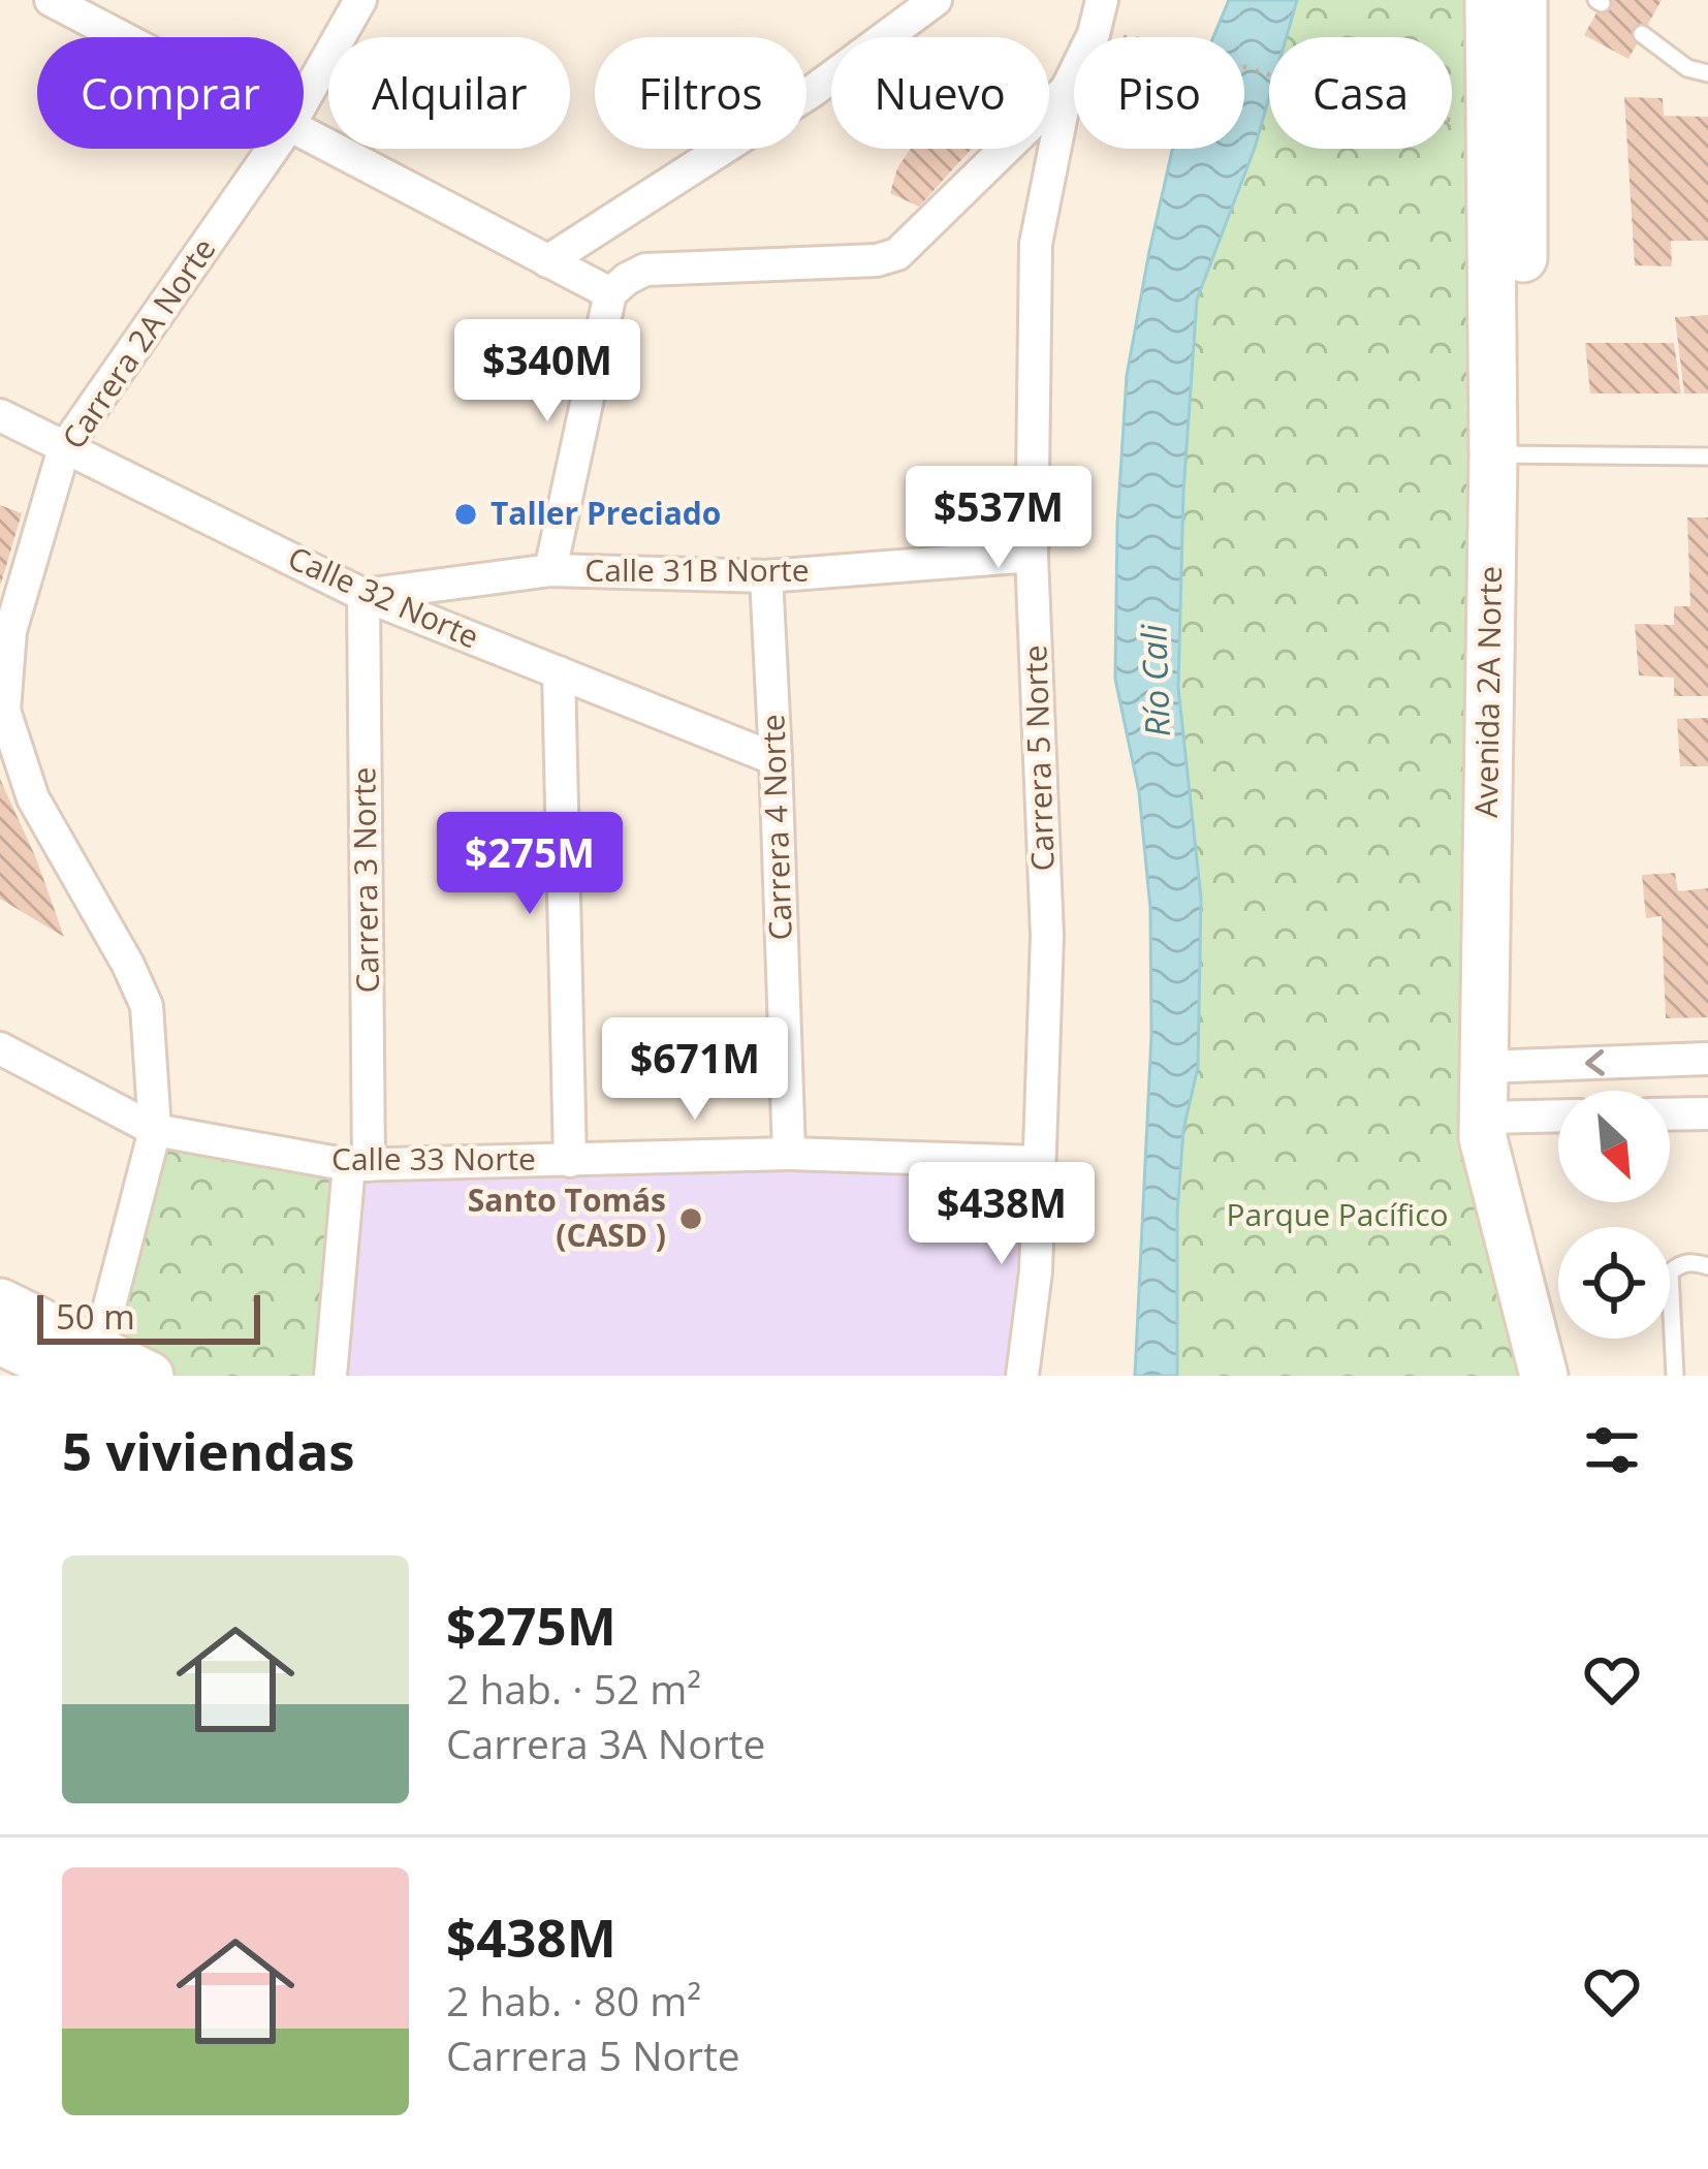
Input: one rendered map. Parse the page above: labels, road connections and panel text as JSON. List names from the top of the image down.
{
  "streets": {
    "main road": ["Avenida 2A Norte"],
    "street": [
      "Carrera 2A Norte",
      "Calle 31B Norte",
      "Calle 32 Norte",
      "Carrera 5 Norte",
      "Carrera 4 Norte",
      "Carrera 3 Norte",
      "Calle 33 Norte"
    ]
  },
  "crossings": [
    ["Carrera 2A Norte", "Calle 32 Norte"],
    ["Carrera 2A Norte", "Calle 33 Norte"],
    ["Calle 31B Norte", "Calle 32 Norte"],
    ["Calle 31B Norte", "Carrera 5 Norte"],
    ["Calle 31B Norte", "Carrera 4 Norte"],
    ["Calle 31B Norte", "Carrera 3 Norte"],
    ["Calle 32 Norte", "Carrera 4 Norte"],
    ["Calle 32 Norte", "Carrera 3 Norte"],
    ["Carrera 5 Norte", "Calle 33 Norte"],
    ["Carrera 4 Norte", "Calle 33 Norte"],
    ["Carrera 3 Norte", "Calle 33 Norte"]
  ],
  "water": ["Río Cali"],
  "parks": ["Parque Pacífico"],
  "places": ["Taller Preciado", "Santo Tomás (CASD )"],
  "scale_bar": "50 m",
  "north": "bottom right",
  "page": {
    "chip": [
      "Comprar",
      "Alquilar",
      "Filtros",
      "Nuevo",
      "Piso",
      "Casa"
    ],
    "price": [
      "$340M",
      "$537M",
      "$275M",
      "$671M",
      "$438M"
    ],
    "scale": "50 m",
    "heading": "5 viviendas",
    "list": [
      {
        "name": "$275M",
        "note": "2 hab. · 52 m² · Carrera 3A Norte"
      },
      {
        "name": "$438M",
        "note": "2 hab. · 80 m² · Carrera 5 Norte"
      }
    ]
  }
}
